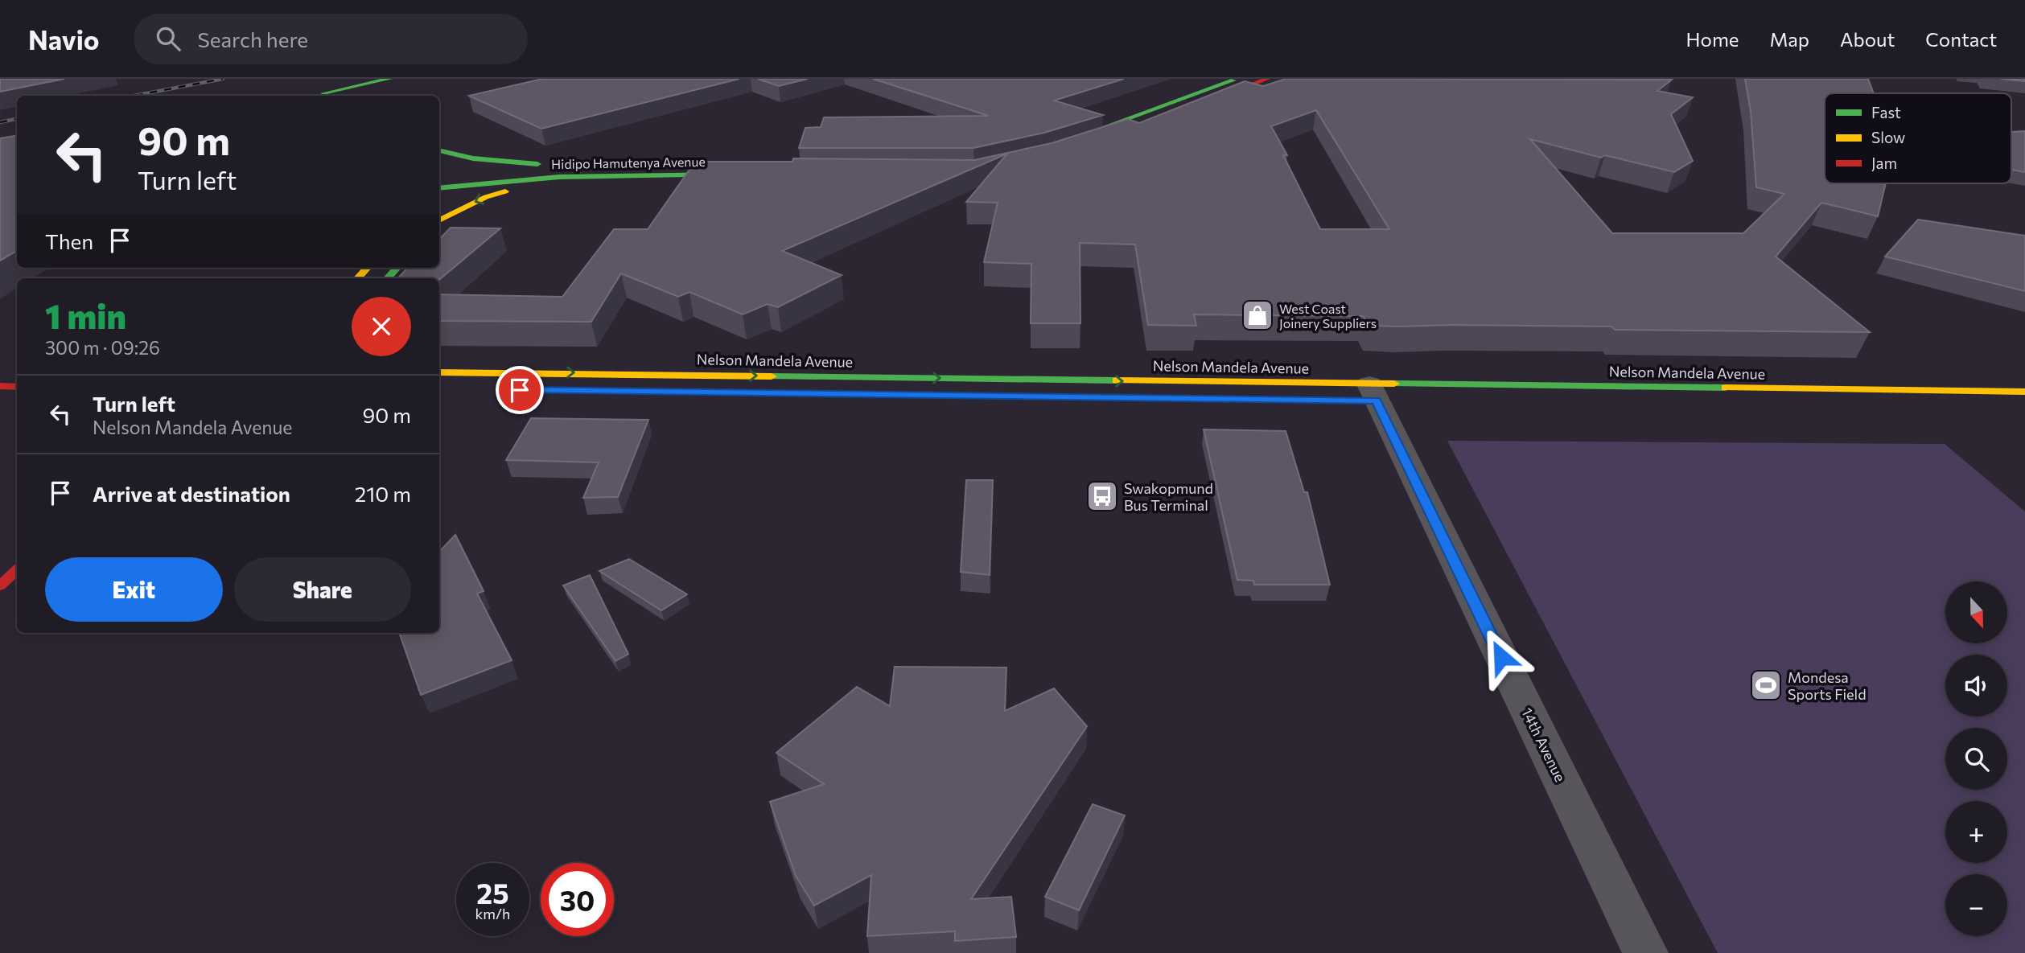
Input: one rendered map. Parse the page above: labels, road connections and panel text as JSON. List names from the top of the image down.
{
  "streets": {
    "street": ["Hidipo Hamutenya Avenue", "Nelson Mandela Avenue", "14th Avenue"]
  },
  "crossings": [
    ["Nelson Mandela Avenue", "14th Avenue"]
  ],
  "one_way": ["Nelson Mandela Avenue"],
  "places": {
    "shop": ["West Coast Joinery Suppliers"],
    "bus stop": ["Swakopmund Bus Terminal"],
    "sports": ["Mondesa Sports Field"]
  },
  "legend": ["Fast", "Slow", "Jam"],
  "north": "bottom",
  "page": {
    "header": "Navio",
    "search": "Search here",
    "nav": [
      "Home",
      "Map",
      "About",
      "Contact"
    ],
    "turn": ["90 m", "Turn left"],
    "then": "Then",
    "heading": ["1 min", "300 m · 09:26"],
    "list": [
      {
        "name": "Turn left",
        "note": "Nelson Mandela Avenue",
        "value": "90 m"
      },
      {
        "name": "Arrive at destination",
        "value": "210 m"
      }
    ],
    "buttons": ["Exit", "Share"],
    "map_buttons": ["+", "−"],
    "speed": "25 km/h",
    "limit": "30"
  }
}
